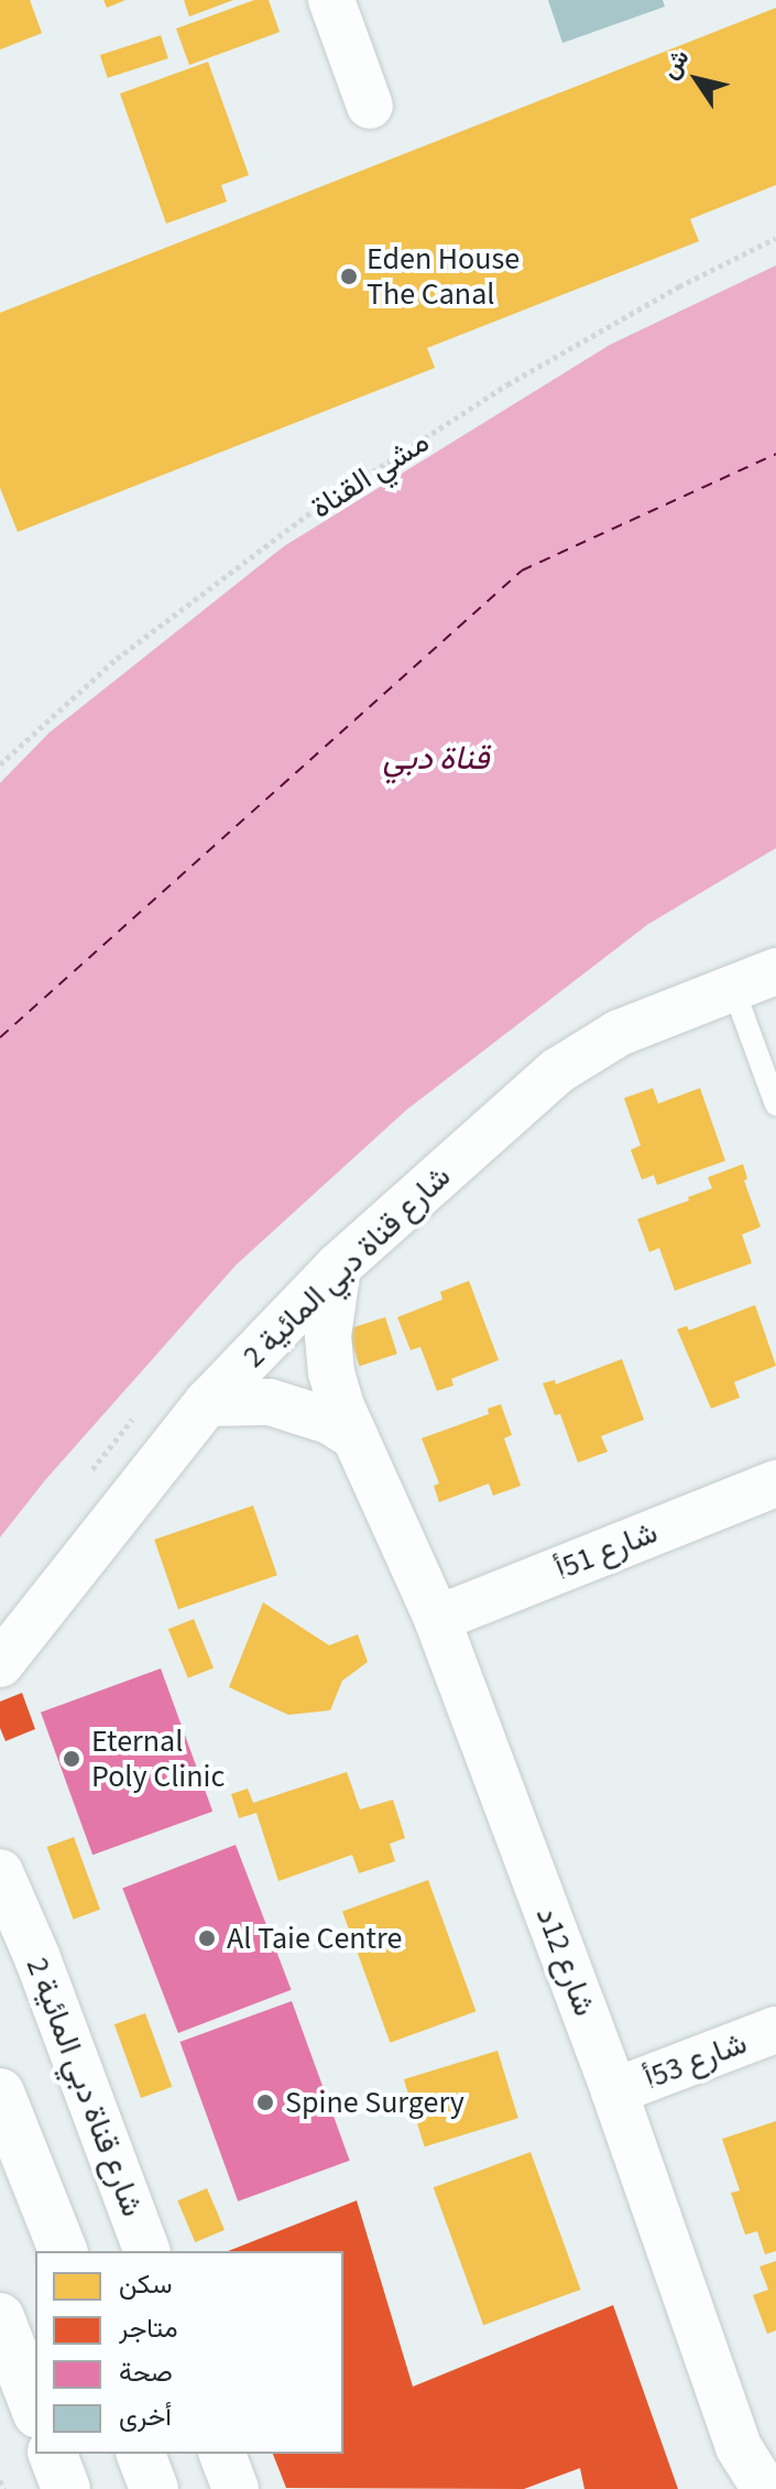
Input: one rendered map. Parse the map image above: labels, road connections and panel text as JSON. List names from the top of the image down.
{
  "streets": {
    "street": [
      "شارع قناة دبي المائية 2",
      "شارع 51أ",
      "شارع 12د",
      "شارع 53أ"
    ],
    "path": ["مشي القناة"]
  },
  "crossings": [
    ["شارع قناة دبي المائية 2", "شارع 12د"],
    ["شارع 51أ", "شارع 12د"],
    ["شارع 12د", "شارع 53أ"]
  ],
  "water": ["قناة دبي"],
  "places": [
    "Eden House The Canal",
    "Eternal Poly Clinic",
    "Al Taie Centre",
    "Spine Surgery"
  ],
  "legend": [
    "سكن",
    "متاجر",
    "صحة",
    "أخرى"
  ],
  "north": "top left"
}
